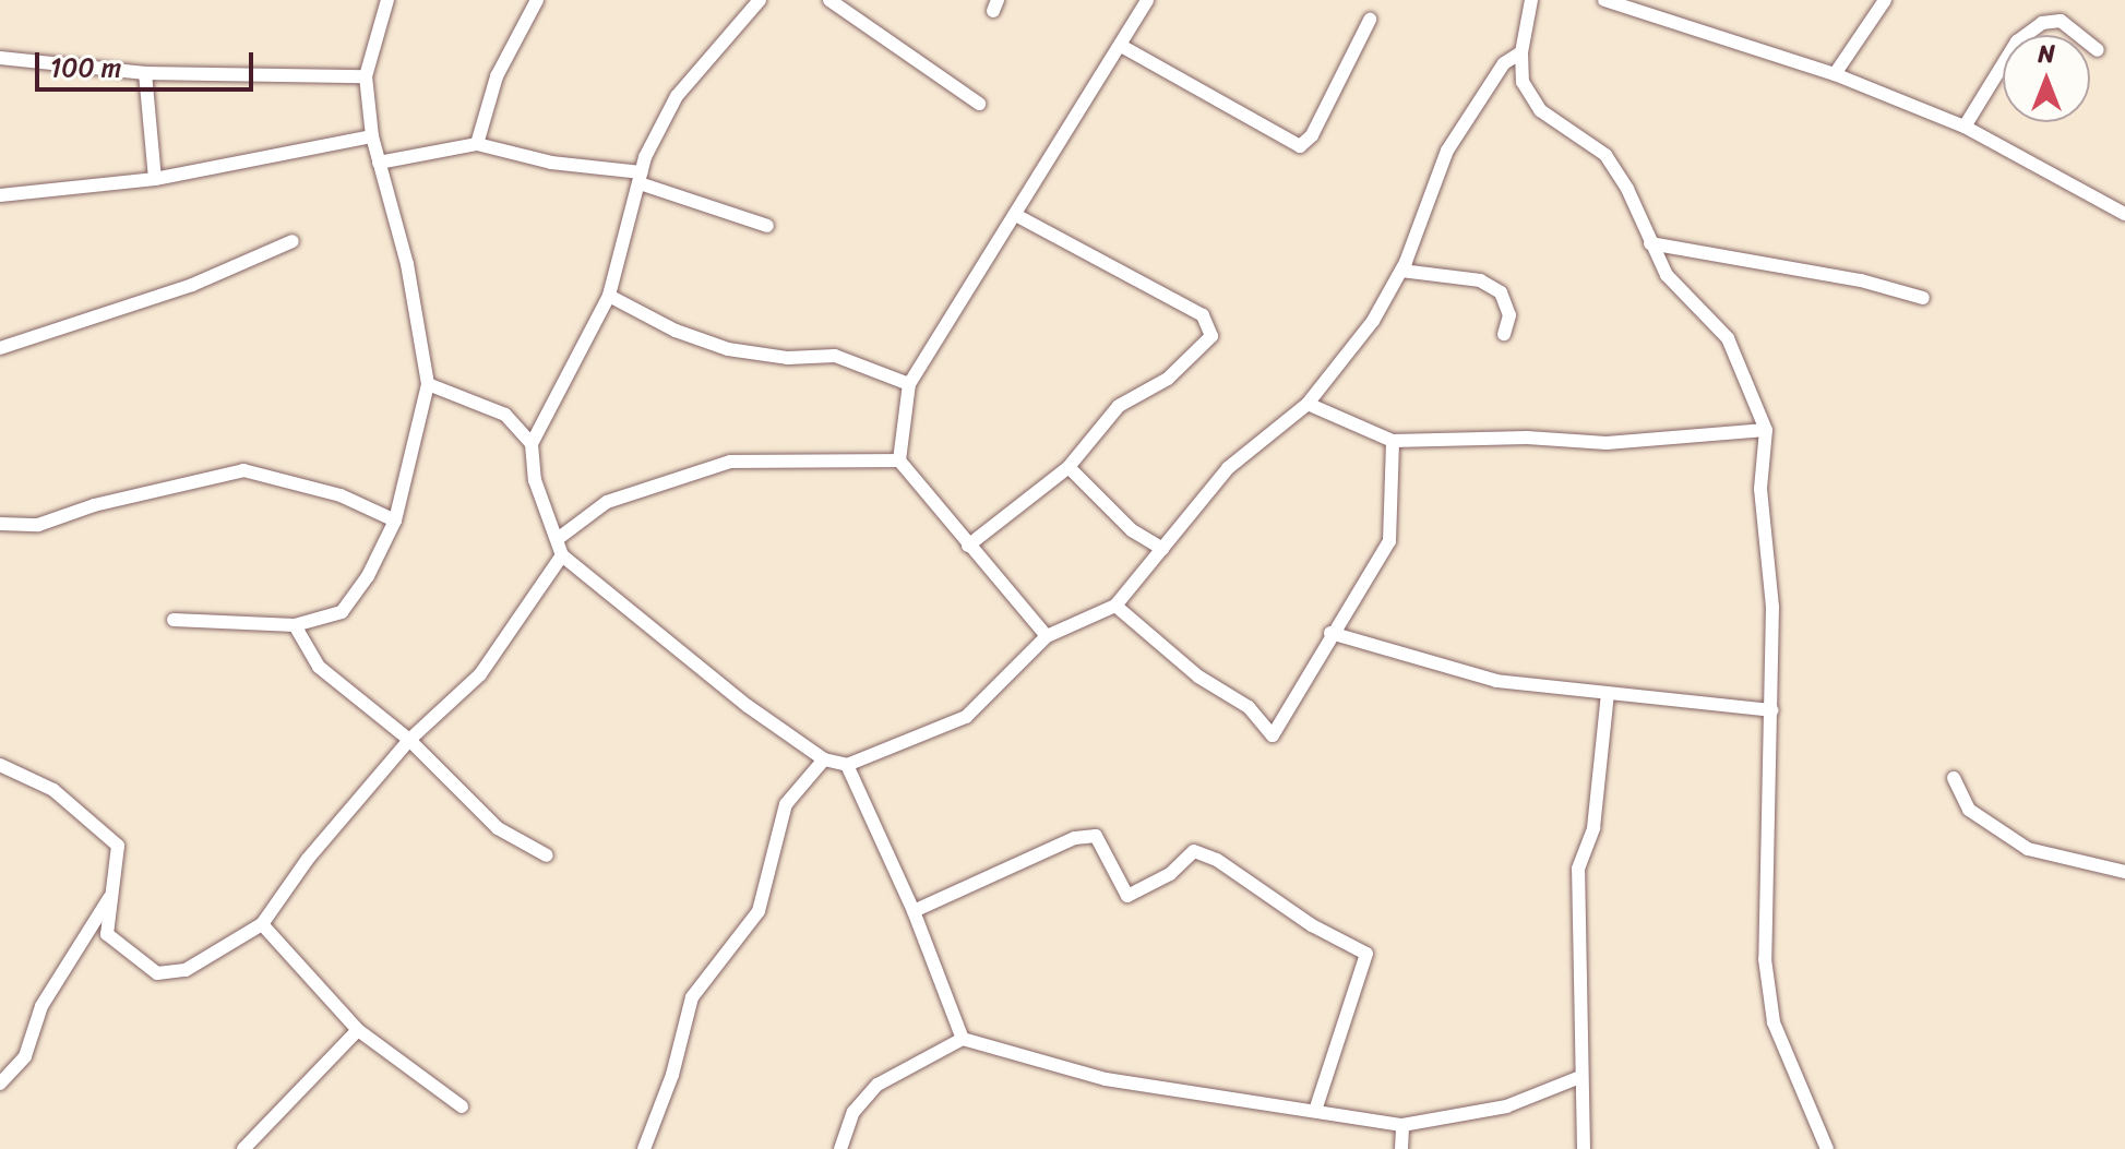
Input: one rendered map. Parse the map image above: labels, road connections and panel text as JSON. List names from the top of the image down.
{
  "scale_bar": "100 m",
  "north": "top"
}
